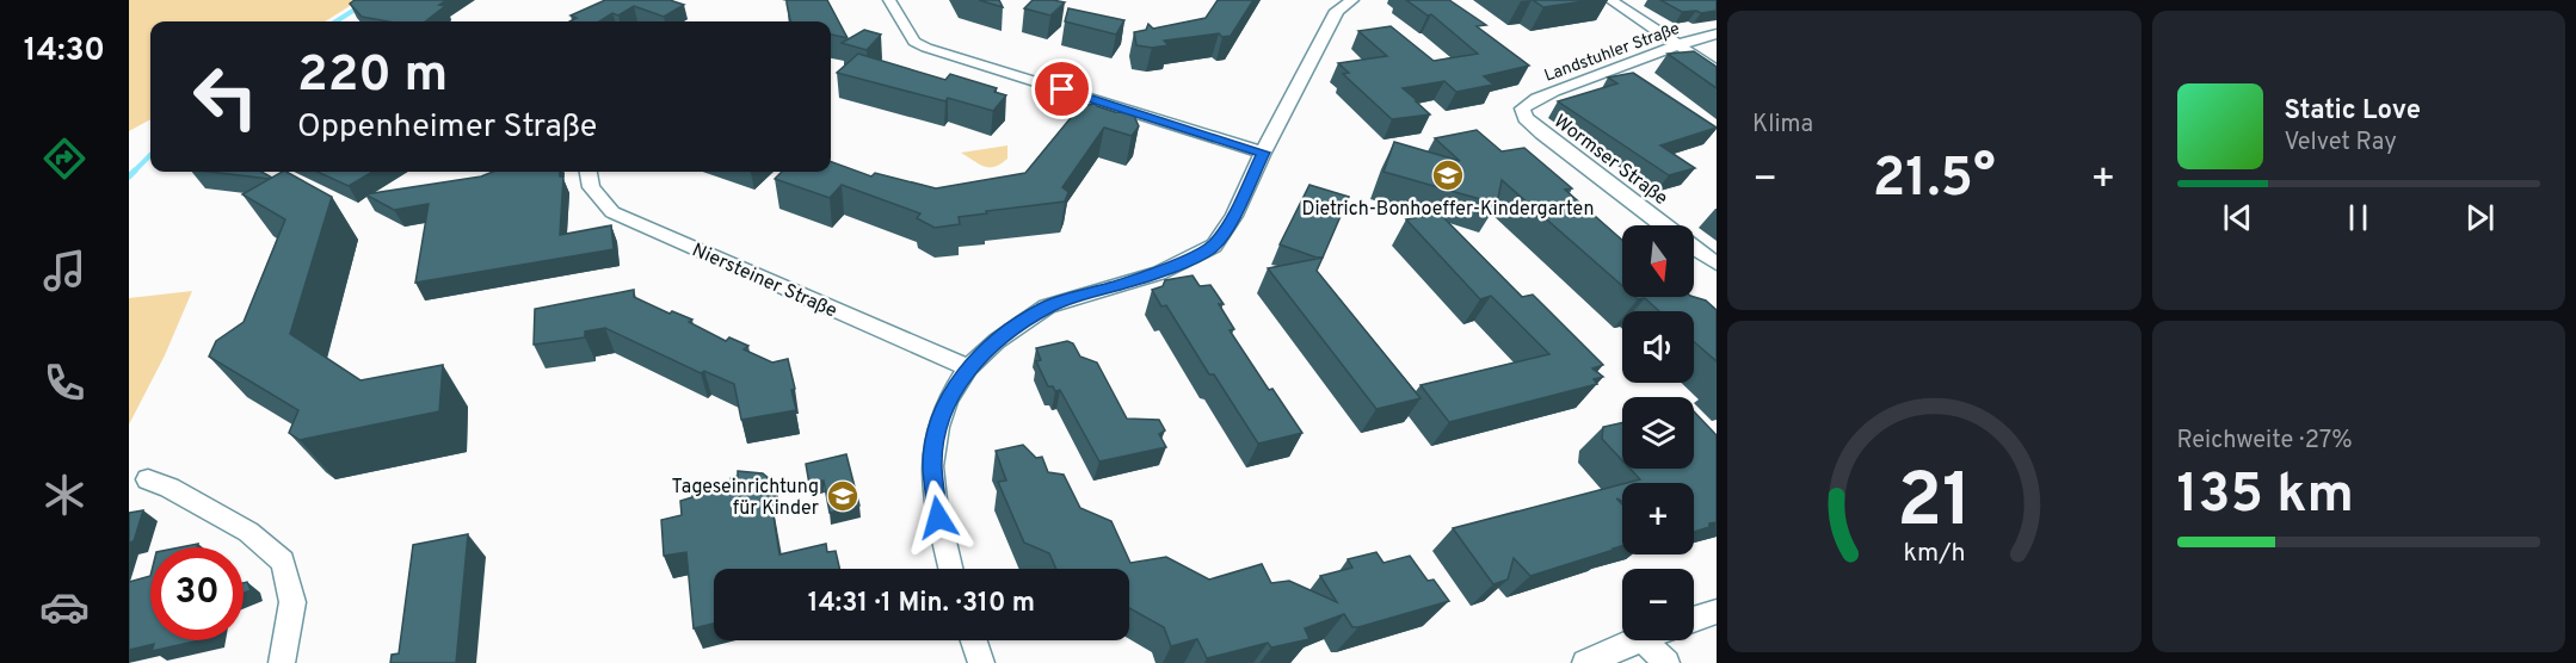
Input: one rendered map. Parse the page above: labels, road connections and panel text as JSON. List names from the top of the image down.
{
  "streets": {
    "street": ["Landstuhler Straße", "Wormser Straße", "Niersteiner Straße"]
  },
  "crossings": [
    ["Landstuhler Straße", "Wormser Straße"]
  ],
  "places": {
    "school or university": ["Dietrich-Bonhoeffer-Kindergarten", "Tageseinrichtung für Kinder"]
  },
  "north": "bottom",
  "page": {
    "tabs": "14:30",
    "tile": [
      "Klima",
      ["Reichweite · 27%", "135 km"]
    ],
    "turn": ["220 m", "Oppenheimer Straße"],
    "song": ["Static Love", "Velvet Ray"],
    "heat": ["−", "21.5°", "+"],
    "map_buttons": ["+", "−"],
    "limit": "30",
    "trip": "14:31 · 1 Min. · 310 m",
    "gauge": ["21", "km/h"]
  }
}
